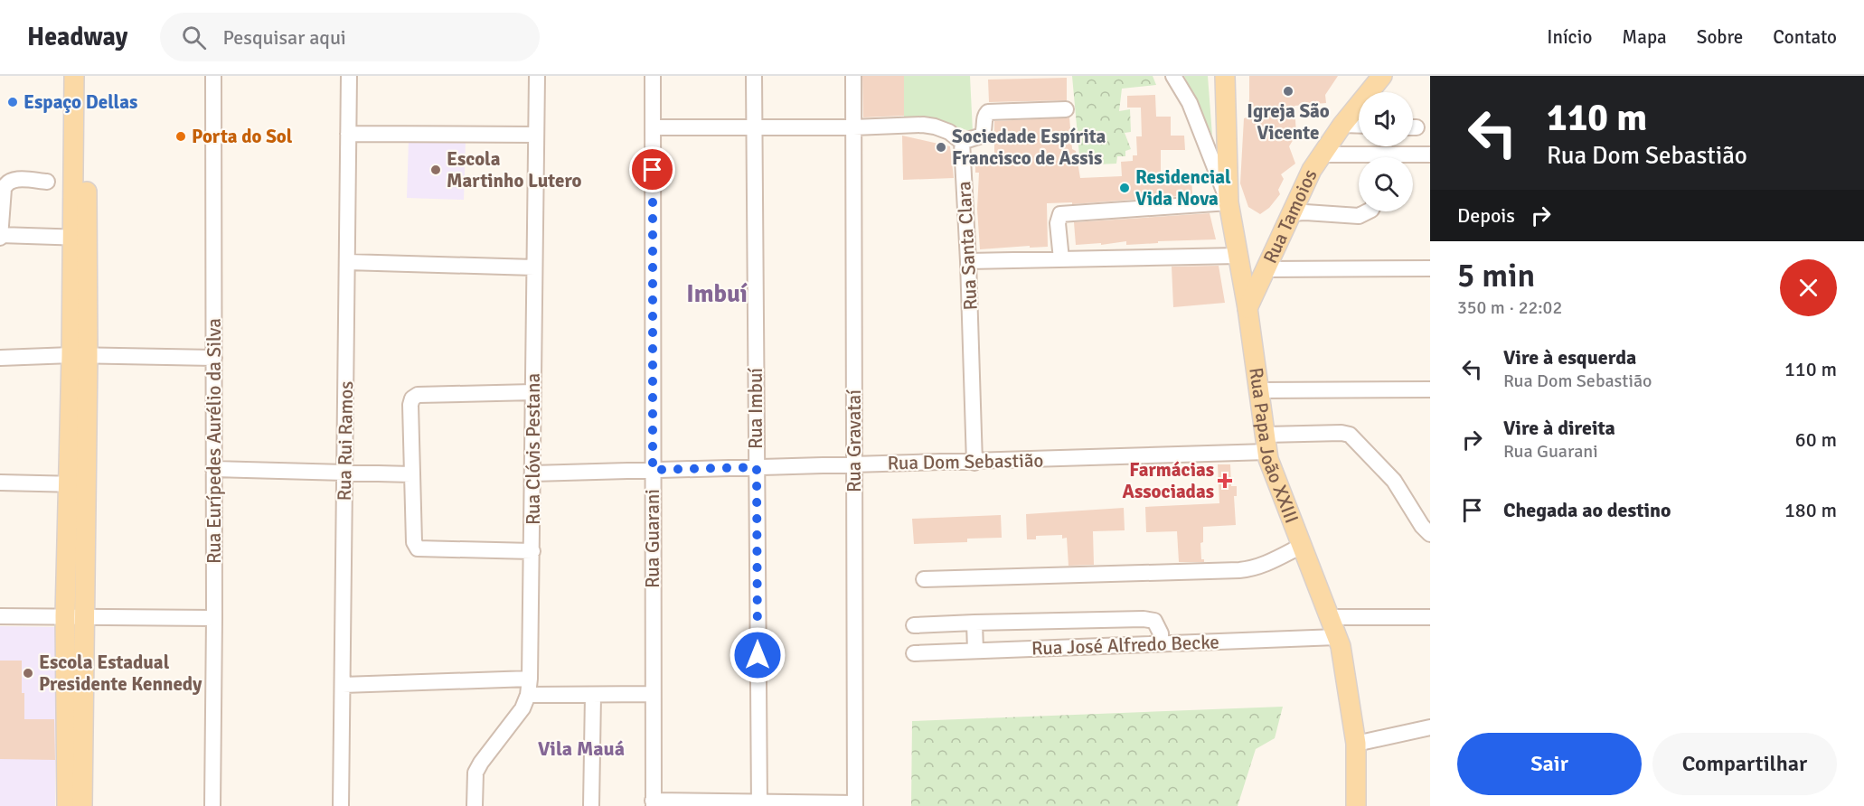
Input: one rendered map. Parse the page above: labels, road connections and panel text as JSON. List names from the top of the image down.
{
  "streets": {
    "main road": ["Rua Tamoios", "Rua Papa João XXIII"],
    "street": [
      "Rua Santa Clara",
      "Rua Imbuí",
      "Rua Eurípedes Aurélio da Silva",
      "Rua Rui Ramos",
      "Rua Gravataí",
      "Rua Clóvis Pestana",
      "Rua Dom Sebastião",
      "Rua Guarani",
      "Rua José Alfredo Becke"
    ]
  },
  "crossings": [
    ["Rua Tamoios", "Rua Papa João XXIII"],
    ["Rua Santa Clara", "Rua Dom Sebastião"],
    ["Rua Imbuí", "Rua Dom Sebastião"],
    ["Rua Gravataí", "Rua Dom Sebastião"],
    ["Rua Papa João XXIII", "Rua Dom Sebastião"],
    ["Rua Papa João XXIII", "Rua José Alfredo Becke"],
    ["Rua Clóvis Pestana", "Rua Dom Sebastião"],
    ["Rua Dom Sebastião", "Rua Guarani"]
  ],
  "districts": ["Imbuí", "Vila Mauá"],
  "places": {
    "other": [
      "Igreja São Vicente",
      "Espaço Dellas",
      "Porta do Sol",
      "Sociedade Espírita Francisco de Assis",
      "Escola Martinho Lutero",
      "Residencial Vida Nova",
      "Escola Estadual Presidente Kennedy"
    ],
    "health": ["Farmácias Associadas"]
  },
  "page": {
    "header": "Headway",
    "search": "Pesquisar aqui",
    "nav": [
      "Início",
      "Mapa",
      "Sobre",
      "Contato"
    ],
    "turn": ["110 m", "Rua Dom Sebastião"],
    "then": "Depois",
    "heading": ["5 min", "350 m · 22:02"],
    "list": [
      {
        "name": "Vire à esquerda",
        "note": "Rua Dom Sebastião",
        "value": "110 m"
      },
      {
        "name": "Vire à direita",
        "note": "Rua Guarani",
        "value": "60 m"
      },
      {
        "name": "Chegada ao destino",
        "value": "180 m"
      }
    ],
    "buttons": ["Sair", "Compartilhar"]
  }
}
